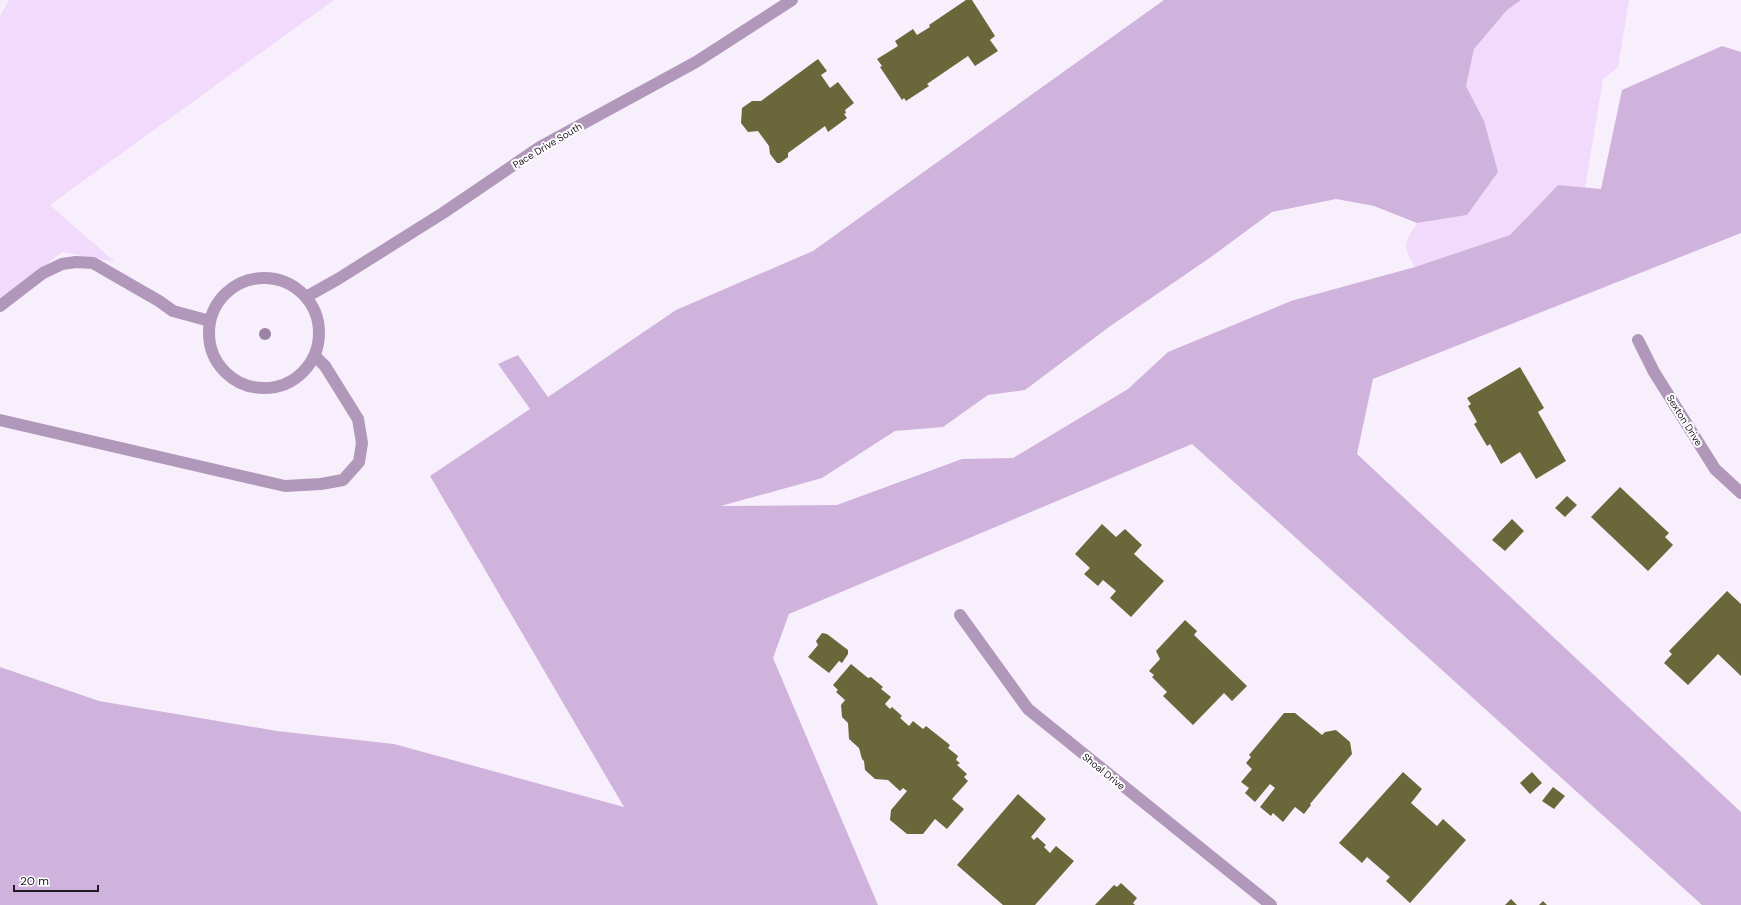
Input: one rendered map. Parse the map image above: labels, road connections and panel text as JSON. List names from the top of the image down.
{
  "streets": {
    "street": ["Pace Drive South", "Sexton Drive", "Shoal Drive"]
  },
  "scale_bar": "20 m"
}
